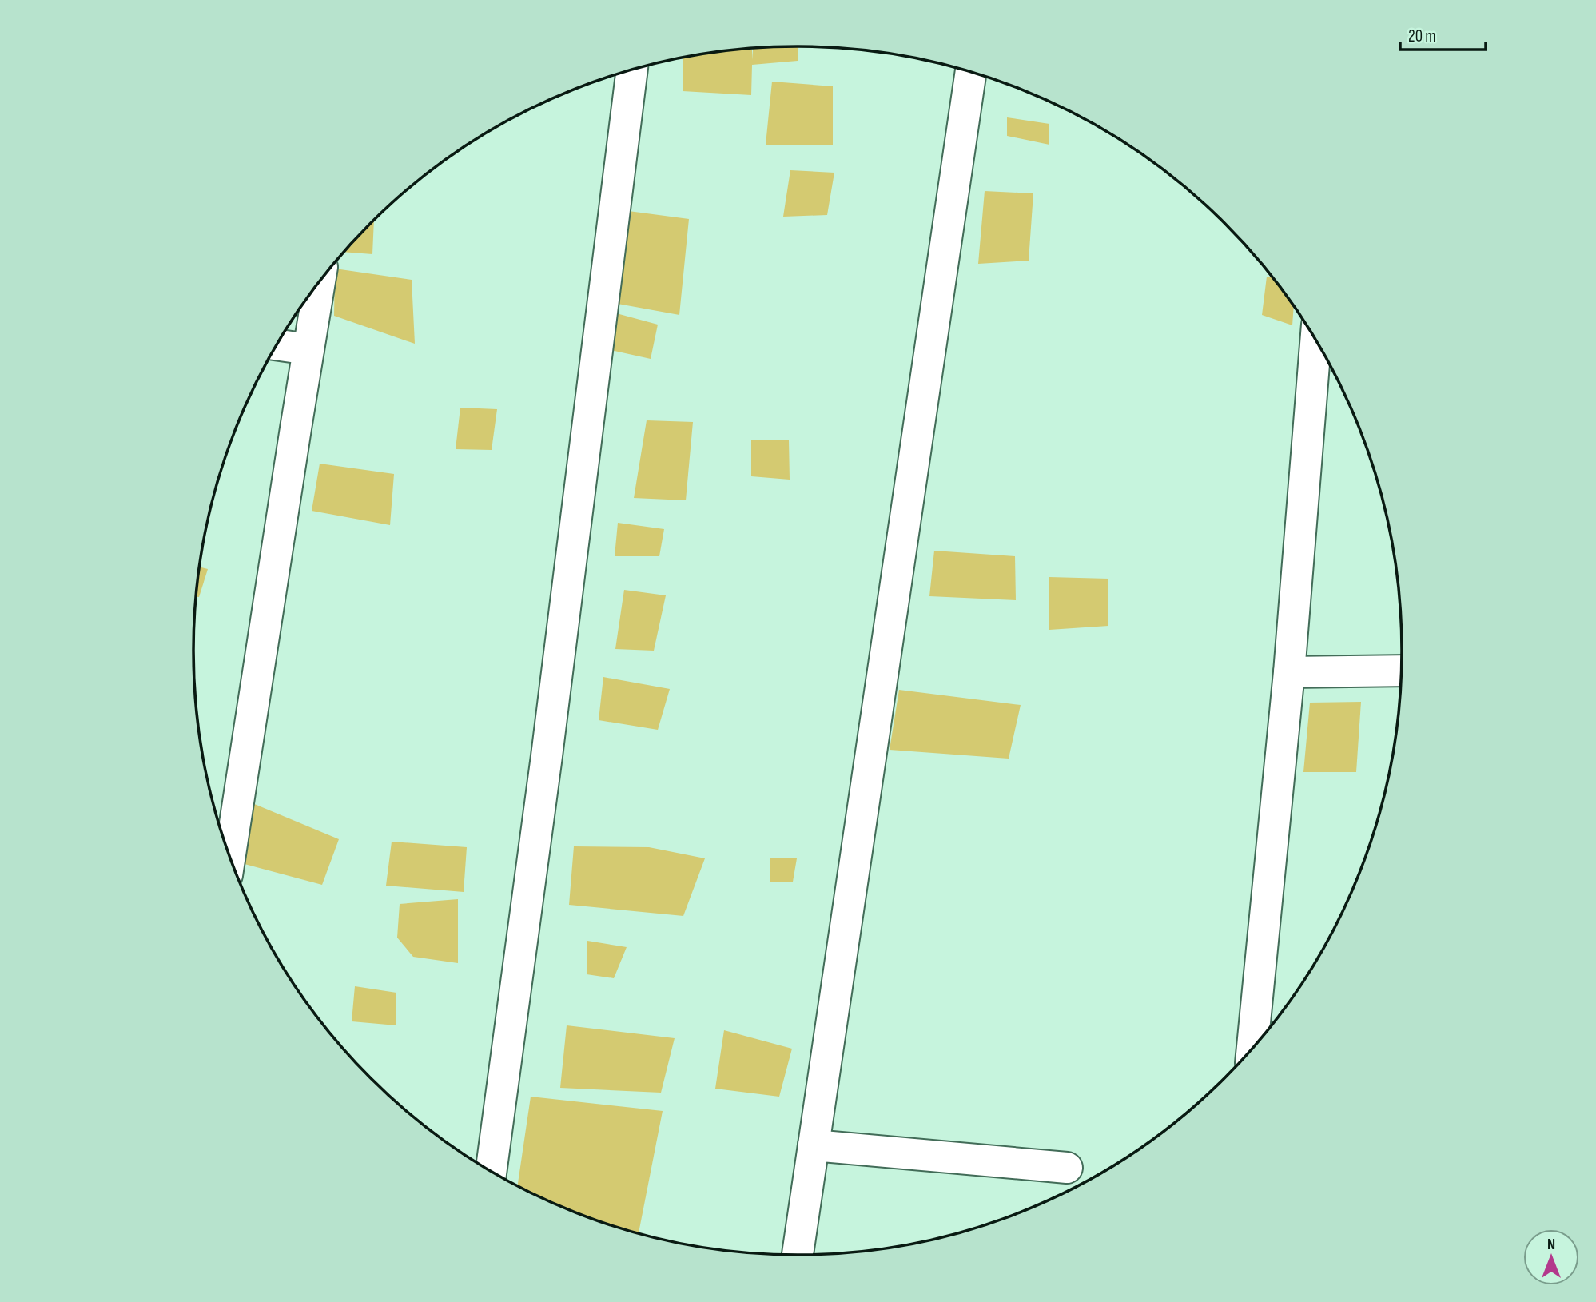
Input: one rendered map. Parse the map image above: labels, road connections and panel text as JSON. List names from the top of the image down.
{
  "scale_bar": "20 m",
  "north": "top"
}
